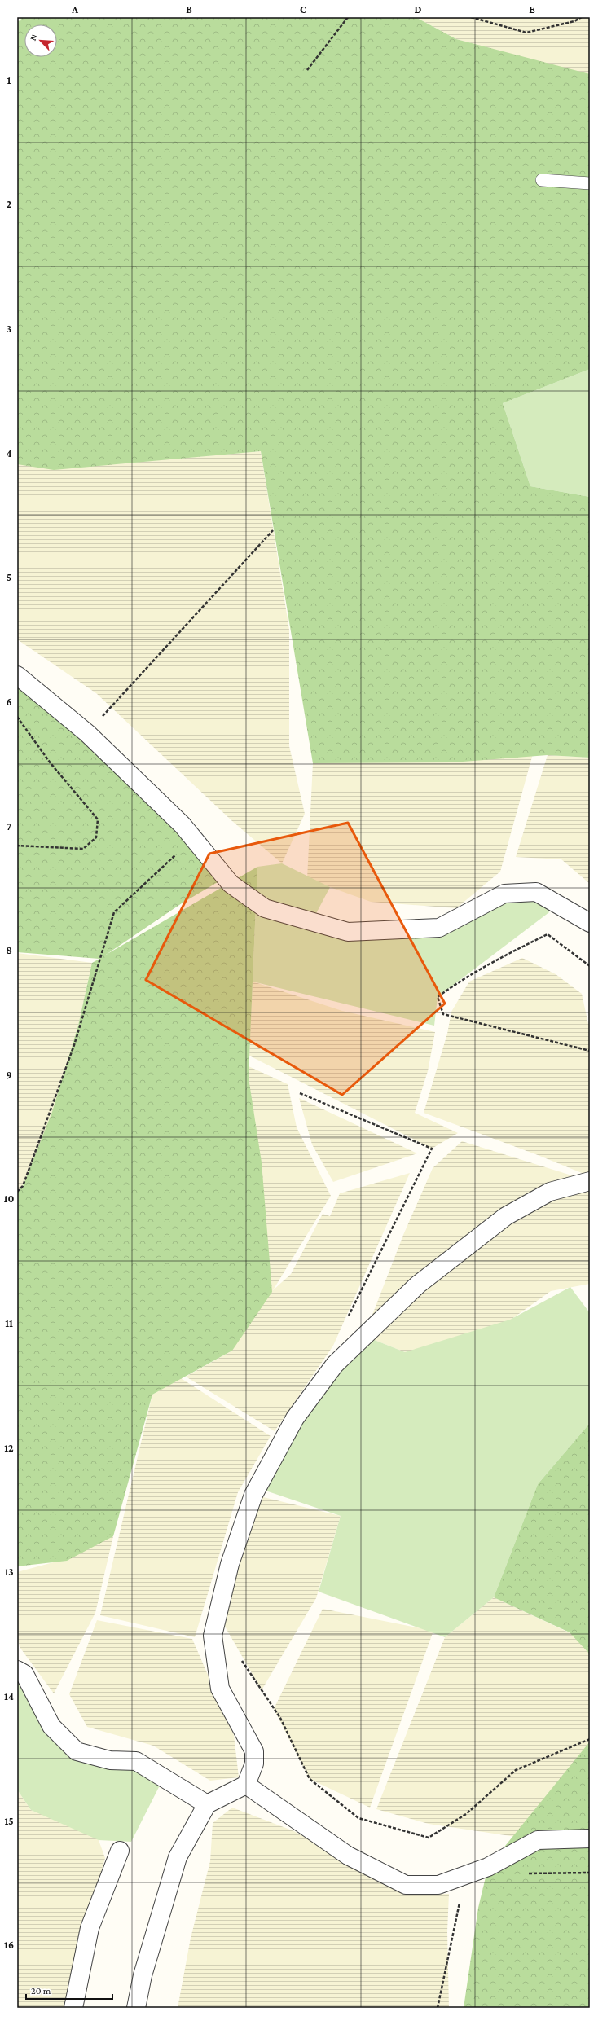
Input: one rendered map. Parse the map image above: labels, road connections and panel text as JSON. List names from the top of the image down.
{
  "scale_bar": "20 m",
  "north": "top left",
  "grid": {
    "columns": [
      "A",
      "B",
      "C",
      "D",
      "E"
    ],
    "rows": [
      "1",
      "2",
      "3",
      "4",
      "5",
      "6",
      "7",
      "8",
      "9",
      "10",
      "11",
      "12",
      "13",
      "14",
      "15",
      "16"
    ]
  }
}
